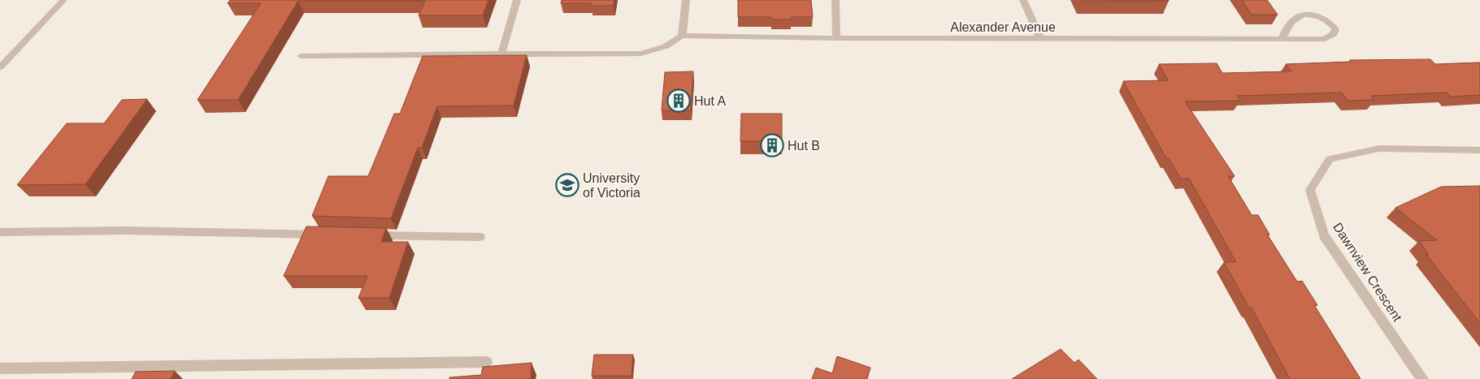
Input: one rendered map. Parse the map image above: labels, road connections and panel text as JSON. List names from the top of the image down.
{
  "streets": {
    "street": ["Alexander Avenue", "Dawnview Crescent"]
  },
  "places": {
    "building": ["Hut A", "Hut B"],
    "school or university": ["University of Victoria"]
  }
}
